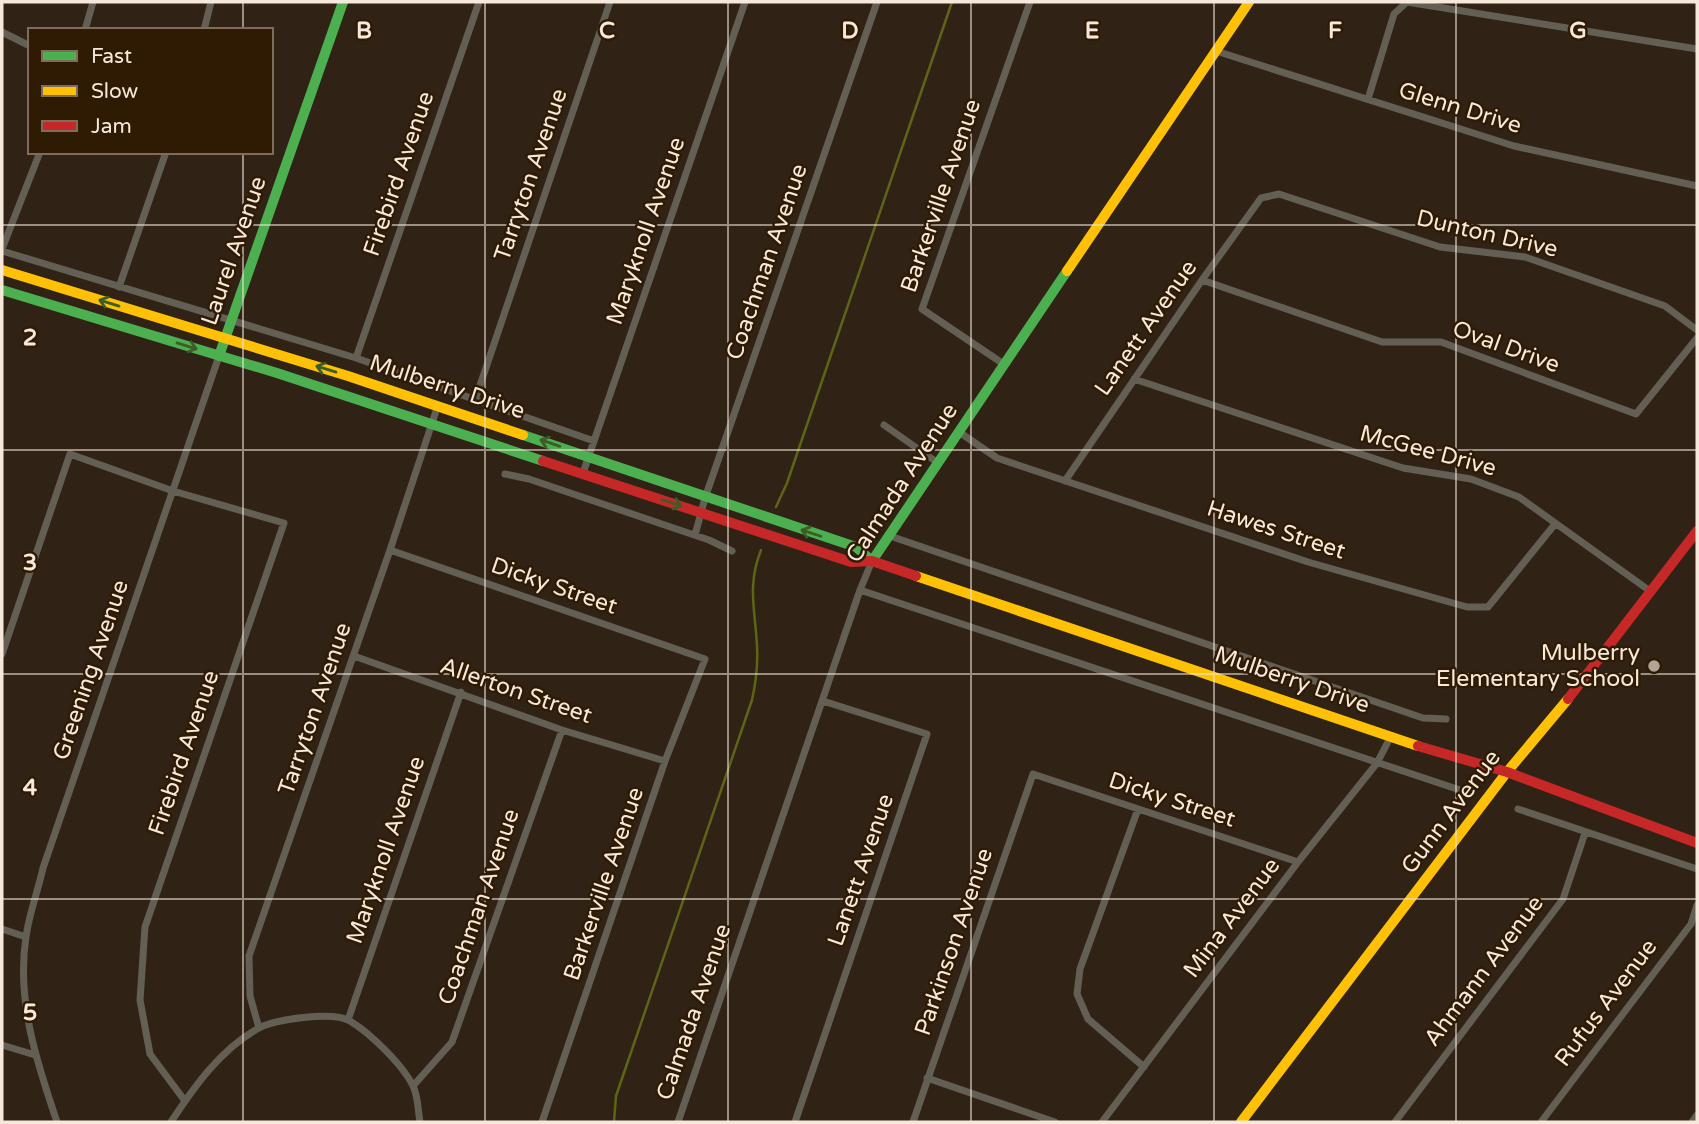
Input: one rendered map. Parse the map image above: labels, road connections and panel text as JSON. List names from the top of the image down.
{
  "streets": {
    "main road": [
      "Laurel Avenue",
      "Mulberry Drive",
      "Calmada Avenue",
      "Gunn Avenue"
    ],
    "street": [
      "Glenn Drive",
      "Firebird Avenue",
      "Tarryton Avenue",
      "Barkerville Avenue",
      "Maryknoll Avenue",
      "Dunton Drive",
      "Coachman Avenue",
      "Lanett Avenue",
      "Oval Drive",
      "McGee Drive",
      "Hawes Street",
      "Dicky Street",
      "Greening Avenue",
      "Allerton Street",
      "Mina Avenue",
      "Parkinson Avenue",
      "Ahmann Avenue",
      "Rufus Avenue"
    ]
  },
  "crossings": [
    ["Glenn Drive", "Calmada Avenue"],
    ["Firebird Avenue", "Greening Avenue"],
    ["Tarryton Avenue", "Mulberry Drive"],
    ["Tarryton Avenue", "Dicky Street"],
    ["Tarryton Avenue", "Allerton Street"],
    ["Barkerville Avenue", "Calmada Avenue"],
    ["Barkerville Avenue", "Dicky Street"],
    ["Barkerville Avenue", "Allerton Street"],
    ["Maryknoll Avenue", "Mulberry Drive"],
    ["Maryknoll Avenue", "Allerton Street"],
    ["Dunton Drive", "Lanett Avenue"],
    ["Laurel Avenue", "Mulberry Drive"],
    ["Laurel Avenue", "Greening Avenue"],
    ["Coachman Avenue", "Mulberry Drive"],
    ["Coachman Avenue", "Allerton Street"],
    ["Lanett Avenue", "Oval Drive"],
    ["Lanett Avenue", "McGee Drive"],
    ["Lanett Avenue", "Calmada Avenue"],
    ["Lanett Avenue", "Hawes Street"],
    ["Mulberry Drive", "Calmada Avenue"],
    ["Mulberry Drive", "Greening Avenue"],
    ["Mulberry Drive", "Gunn Avenue"],
    ["Mulberry Drive", "Mina Avenue"],
    ["McGee Drive", "Hawes Street"],
    ["McGee Drive", "Gunn Avenue"],
    ["Calmada Avenue", "Hawes Street"],
    ["Dicky Street", "Mina Avenue"],
    ["Dicky Street", "Parkinson Avenue"]
  ],
  "places": ["Mulberry Elementary School"],
  "legend": ["Fast", "Slow", "Jam"],
  "grid": {
    "columns": [
      "B",
      "C",
      "D",
      "E",
      "F",
      "G"
    ],
    "rows": [
      "2",
      "3",
      "4",
      "5"
    ]
  }
}
